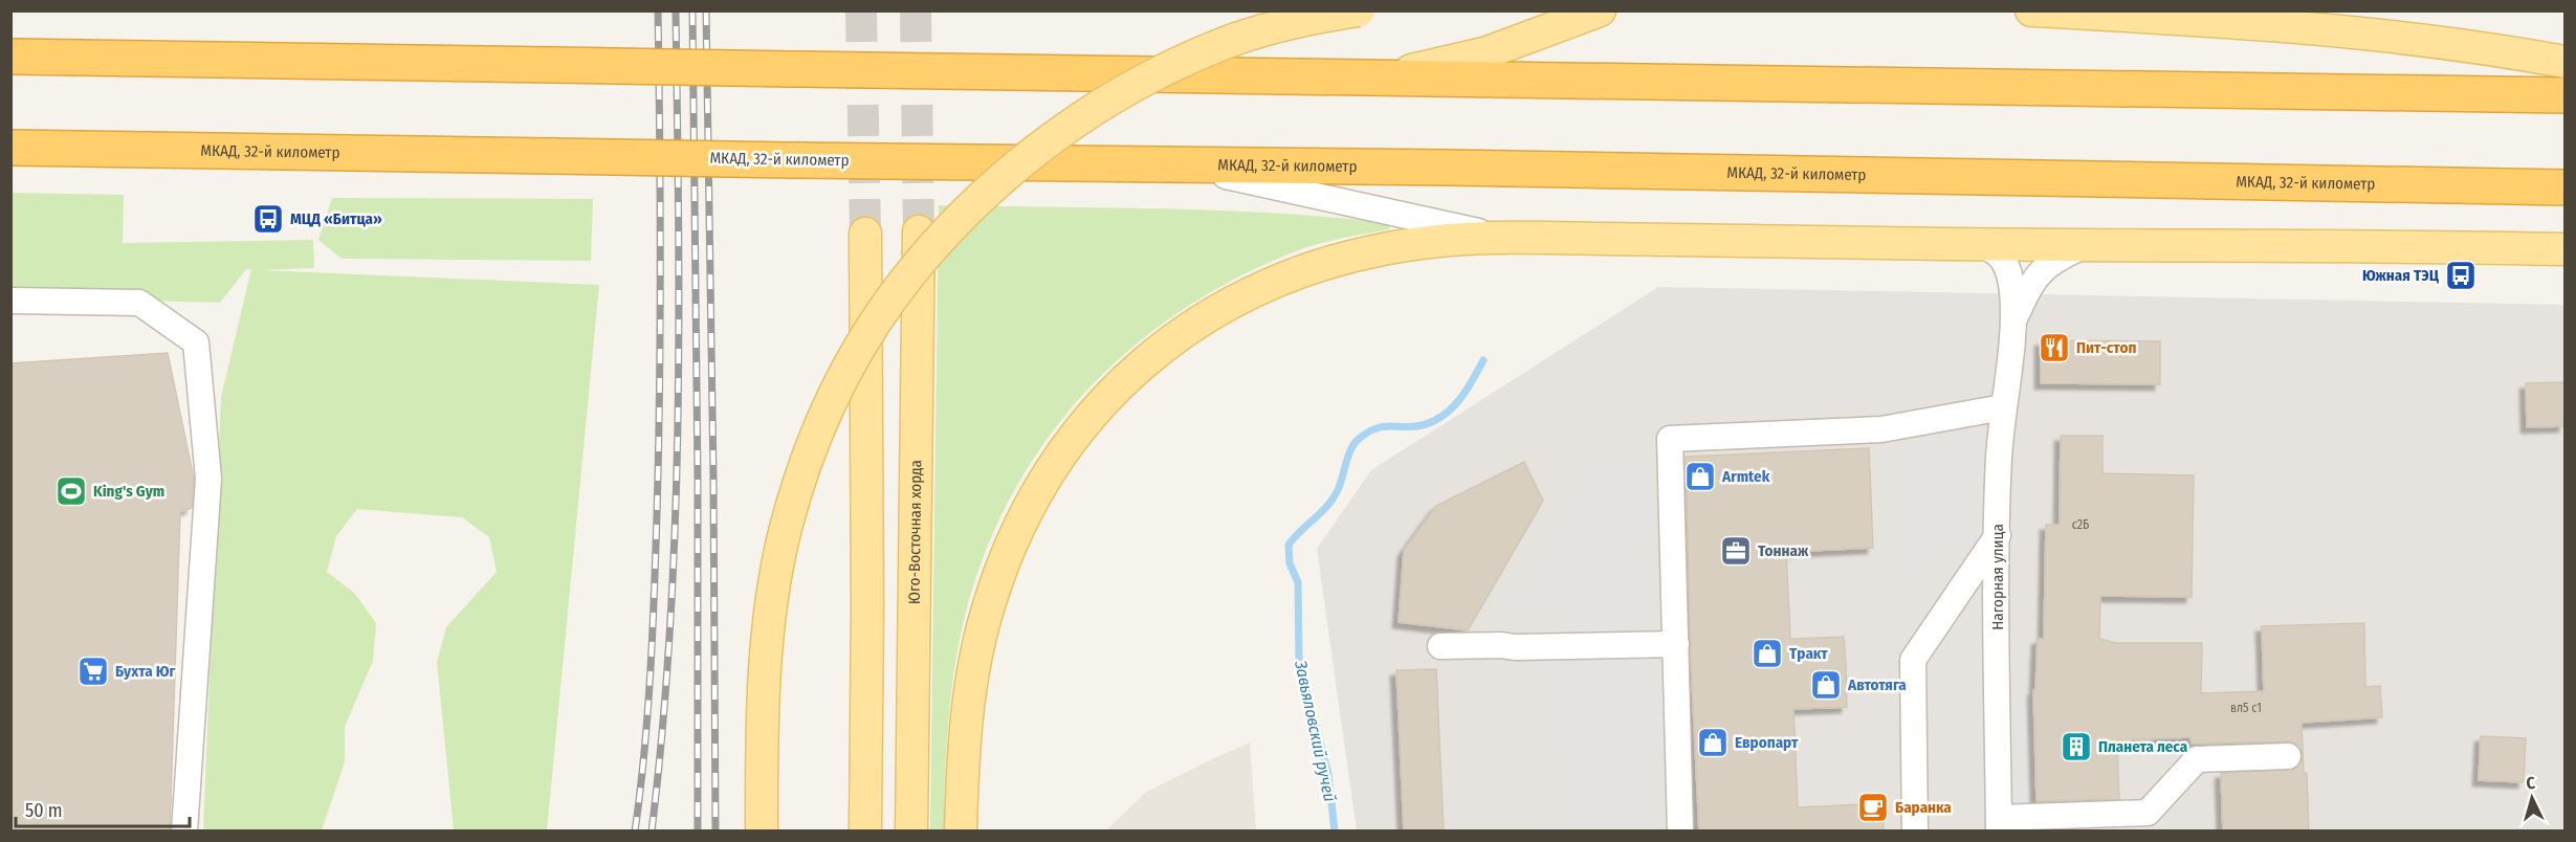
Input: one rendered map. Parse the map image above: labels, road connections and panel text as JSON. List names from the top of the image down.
{
  "streets": {
    "highway": ["МКАД, 32-й километр"],
    "main road": ["Юго-Восточная хорда"],
    "street": ["Нагорная улица"]
  },
  "water": ["Завьяловский ручей"],
  "places": {
    "bus stop": ["МЦД «Битца»", "Южная ТЭЦ"],
    "restaurant": ["Пит-стоп"],
    "shop": [
      "Armtek",
      "Тракт",
      "Автотяга",
      "Европарт"
    ],
    "sports": ["King's Gym"],
    "office": ["Тоннаж"],
    "supermarket": ["Бухта Юг"],
    "building": ["Планета леса"],
    "cafe": ["Баранка"]
  },
  "house_numbers": ["с2Б", "вл5 с1"],
  "scale_bar": "50 m",
  "north": "top"
}
